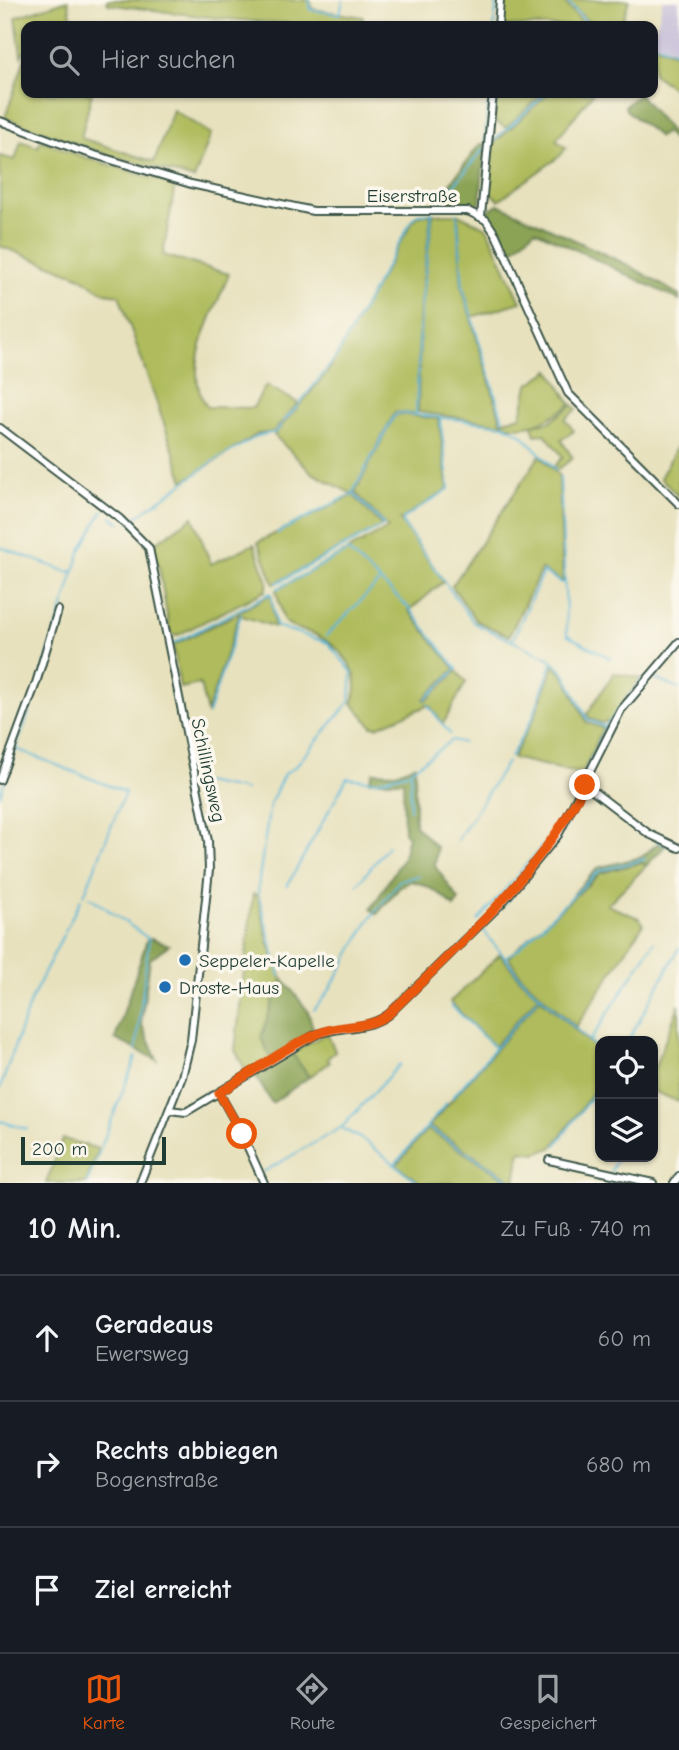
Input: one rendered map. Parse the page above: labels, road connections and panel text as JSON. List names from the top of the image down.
{
  "streets": {
    "street": ["Eiserstraße", "Schillingsweg"]
  },
  "places": ["Seppeler-Kapelle", "Droste-Haus"],
  "scale_bar": "200 m",
  "page": {
    "search": "Hier suchen",
    "scale": "200 m",
    "heading": ["10 Min.", "Zu Fuß · 740 m"],
    "list": [
      ["Geradeaus", "Ewersweg", "60 m"],
      ["Rechts abbiegen", "Bogenstraße", "680 m"],
      "Ziel erreicht"
    ],
    "nav": ["Karte", "Route", "Gespeichert"]
  }
}
